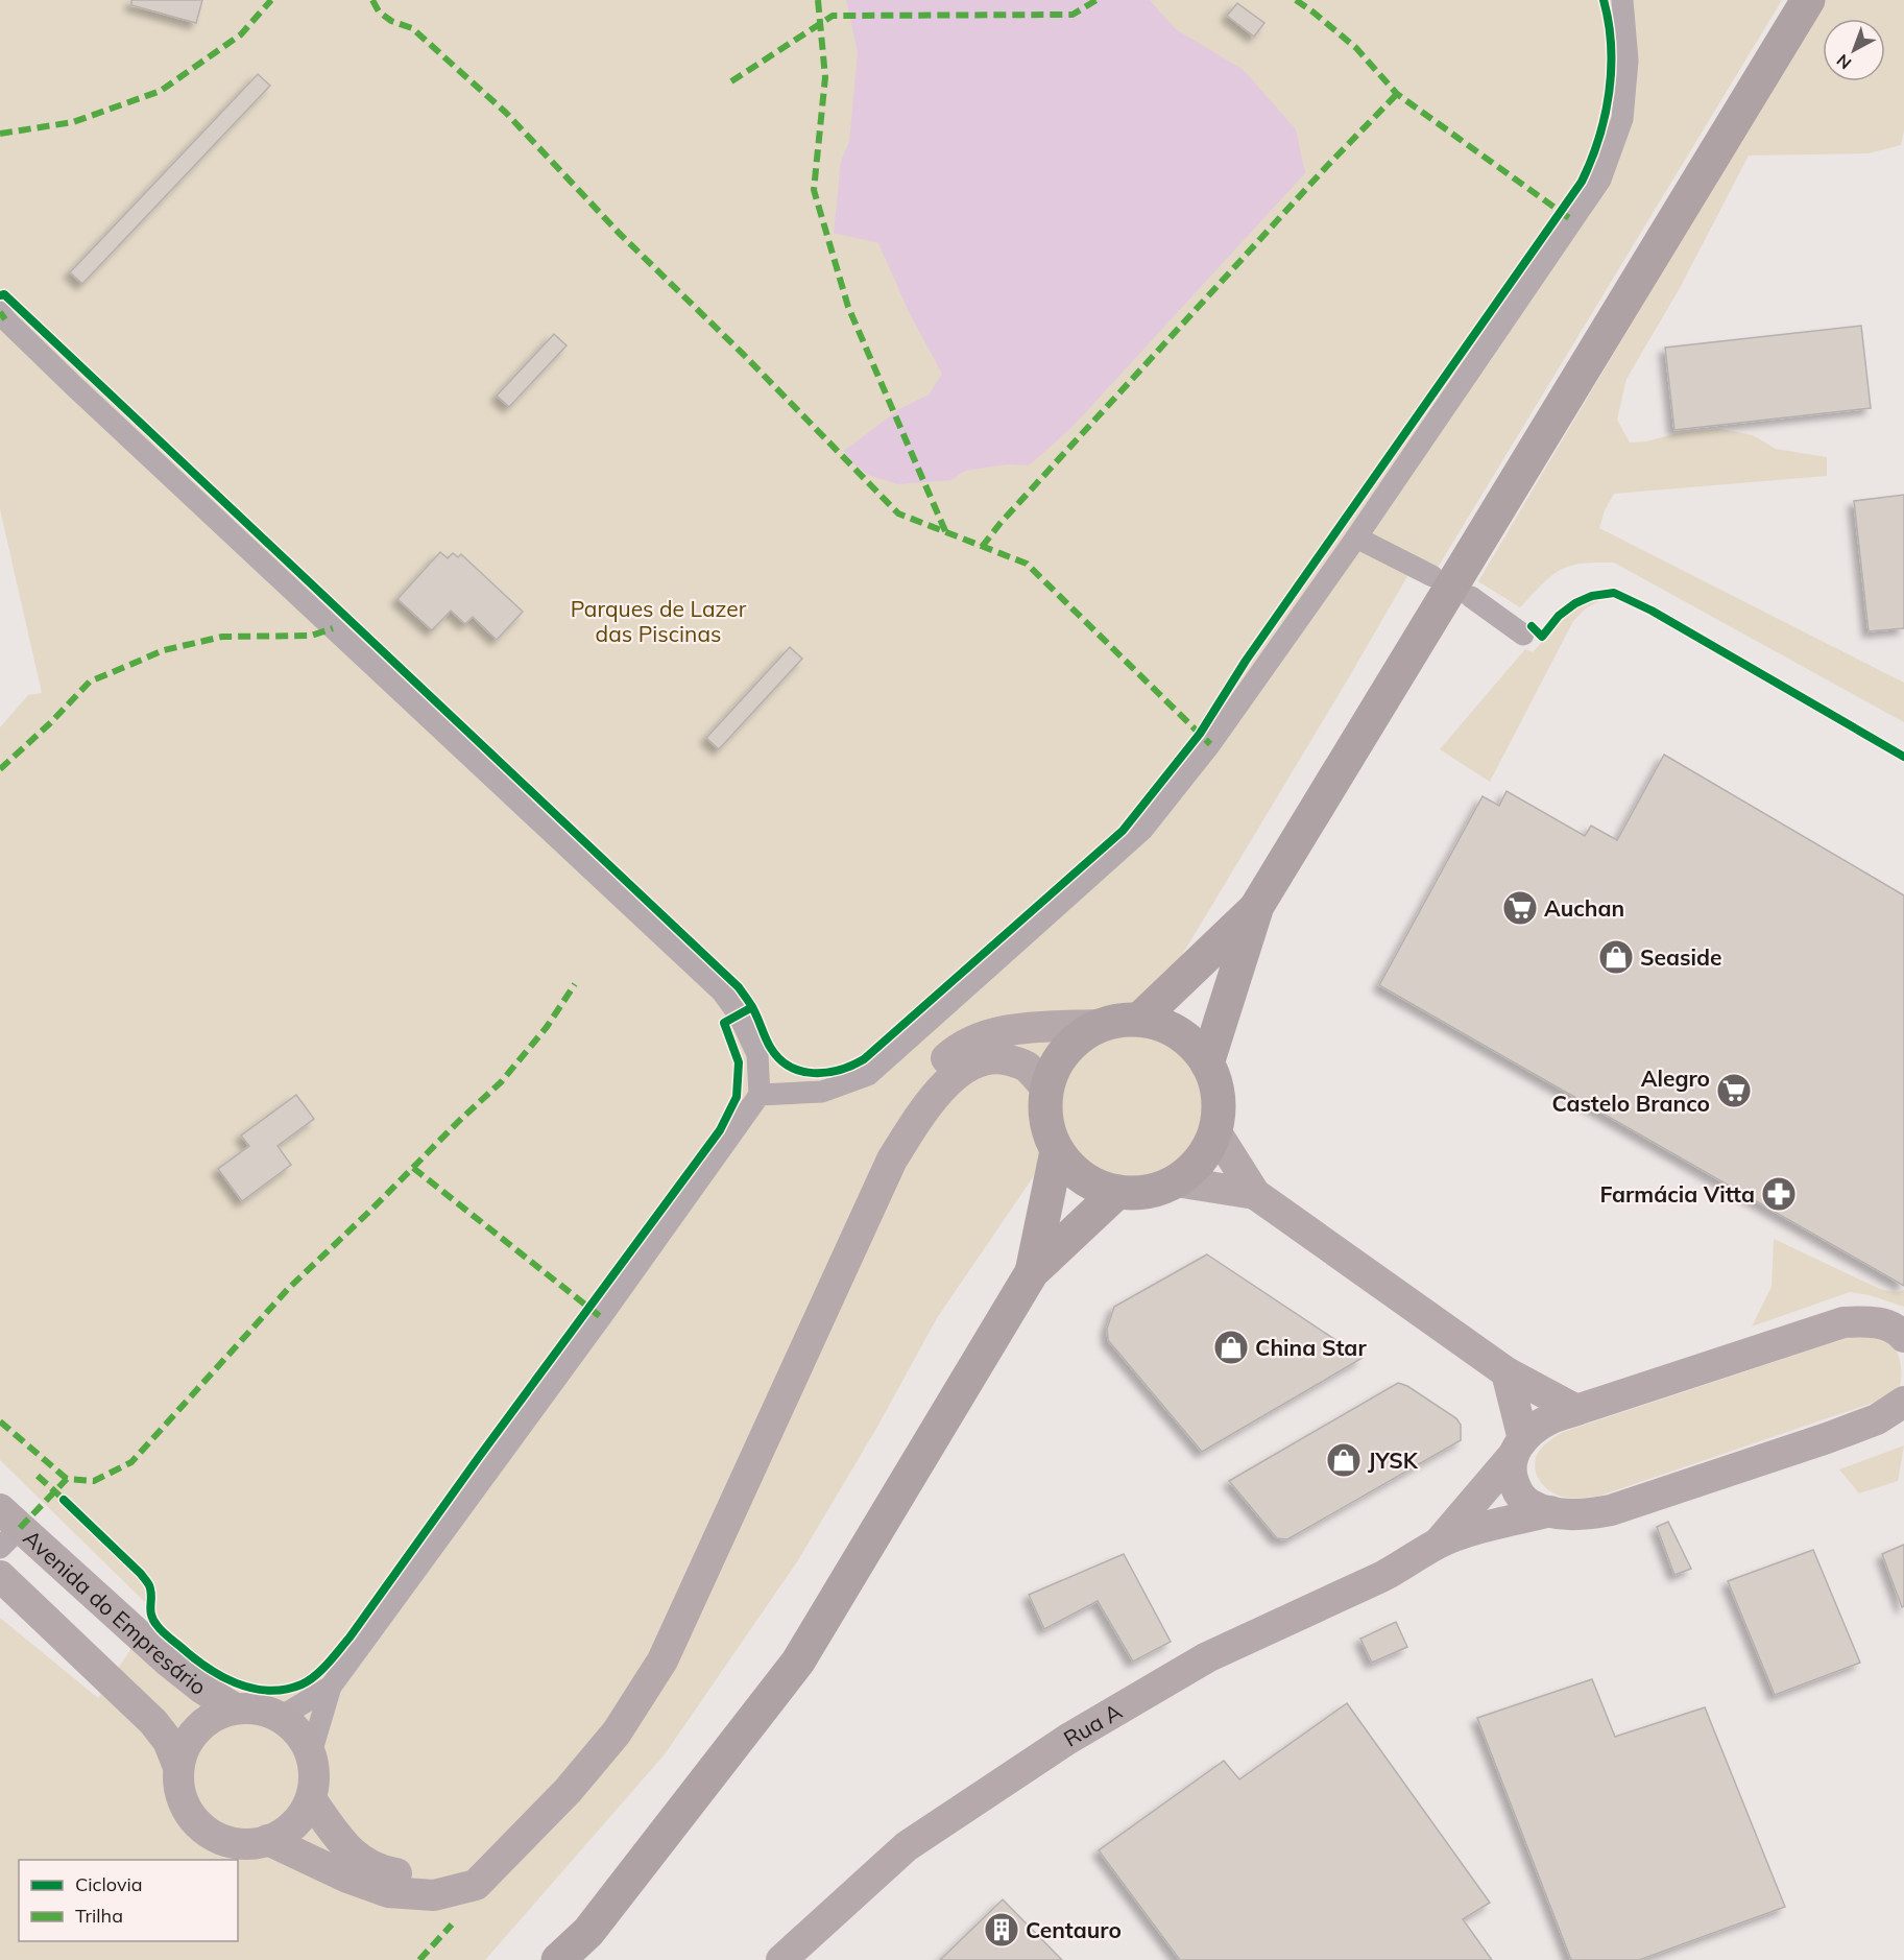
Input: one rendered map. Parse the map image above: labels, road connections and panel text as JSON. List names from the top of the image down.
{
  "streets": {
    "street": ["Avenida do Empresário", "Rua A"]
  },
  "parks": ["Parques de Lazer das Piscinas"],
  "places": {
    "supermarket": ["Auchan", "Alegro Castelo Branco"],
    "shop": ["Seaside", "China Star", "JYSK"],
    "pharmacy": ["Farmácia Vitta"],
    "building": ["Centauro"]
  },
  "legend": ["Ciclovia", "Trilha"],
  "north": "bottom left"
}
